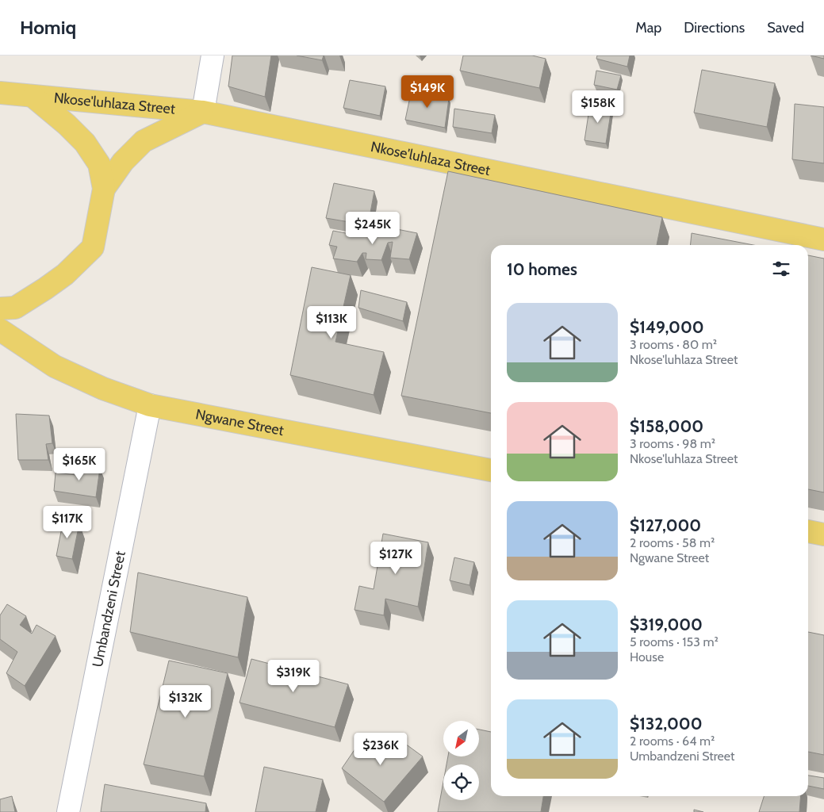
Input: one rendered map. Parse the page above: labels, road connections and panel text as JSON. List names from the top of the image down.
{
  "streets": {
    "main road": ["Nkose'luhlaza Street", "Ngwane Street"],
    "street": ["Umbandzeni Street"]
  },
  "crossings": [
    ["Ngwane Street", "Umbandzeni Street"]
  ],
  "north": "bottom left",
  "page": {
    "header": "Homiq",
    "nav": ["Map", "Directions", "Saved"],
    "price": [
      "$149K",
      "$158K",
      "$245K",
      "$113K",
      "$165K",
      "$117K",
      "$127K",
      "$319K",
      "$132K",
      "$236K"
    ],
    "heading": "10 homes",
    "list": [
      {
        "name": "$149,000",
        "note": "3 rooms · 80 m² · Nkose'luhlaza Street"
      },
      {
        "name": "$158,000",
        "note": "3 rooms · 98 m² · Nkose'luhlaza Street"
      },
      {
        "name": "$127,000",
        "note": "2 rooms · 58 m² · Ngwane Street"
      },
      {
        "name": "$319,000",
        "note": "5 rooms · 153 m² · House"
      },
      {
        "name": "$132,000",
        "note": "2 rooms · 64 m² · Umbandzeni Street"
      }
    ]
  }
}
